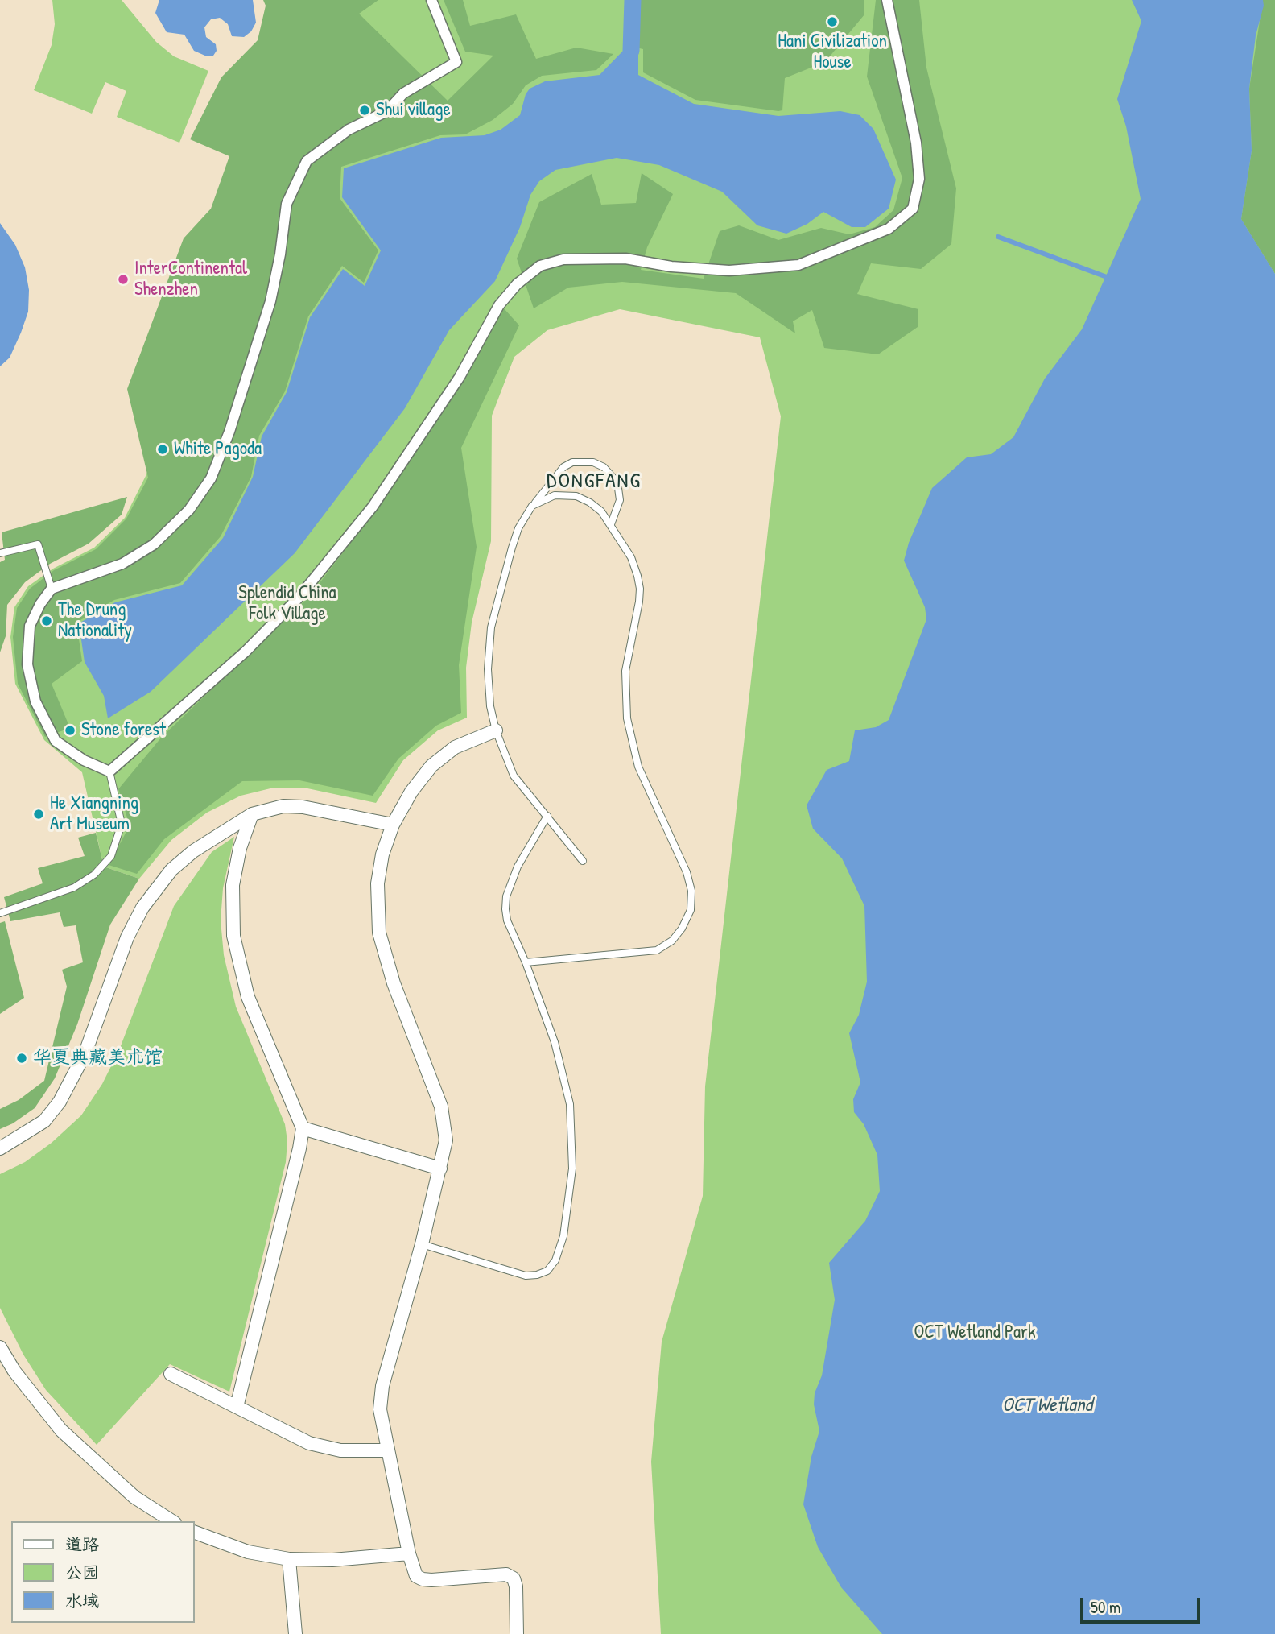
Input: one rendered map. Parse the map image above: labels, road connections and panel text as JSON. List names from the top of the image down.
{
  "districts": ["DONGFANG"],
  "water": ["OCT Wetland"],
  "parks": ["Splendid China Folk Village", "OCT Wetland Park"],
  "places": [
    "Hani Civilization House",
    "Shui village",
    "InterContinental Shenzhen",
    "White Pagoda",
    "The Drung Nationality",
    "Stone forest",
    "He Xiangning Art Museum",
    "华夏典藏美术馆"
  ],
  "legend": ["道路", "公园", "水域"],
  "scale_bar": "50 m"
}
